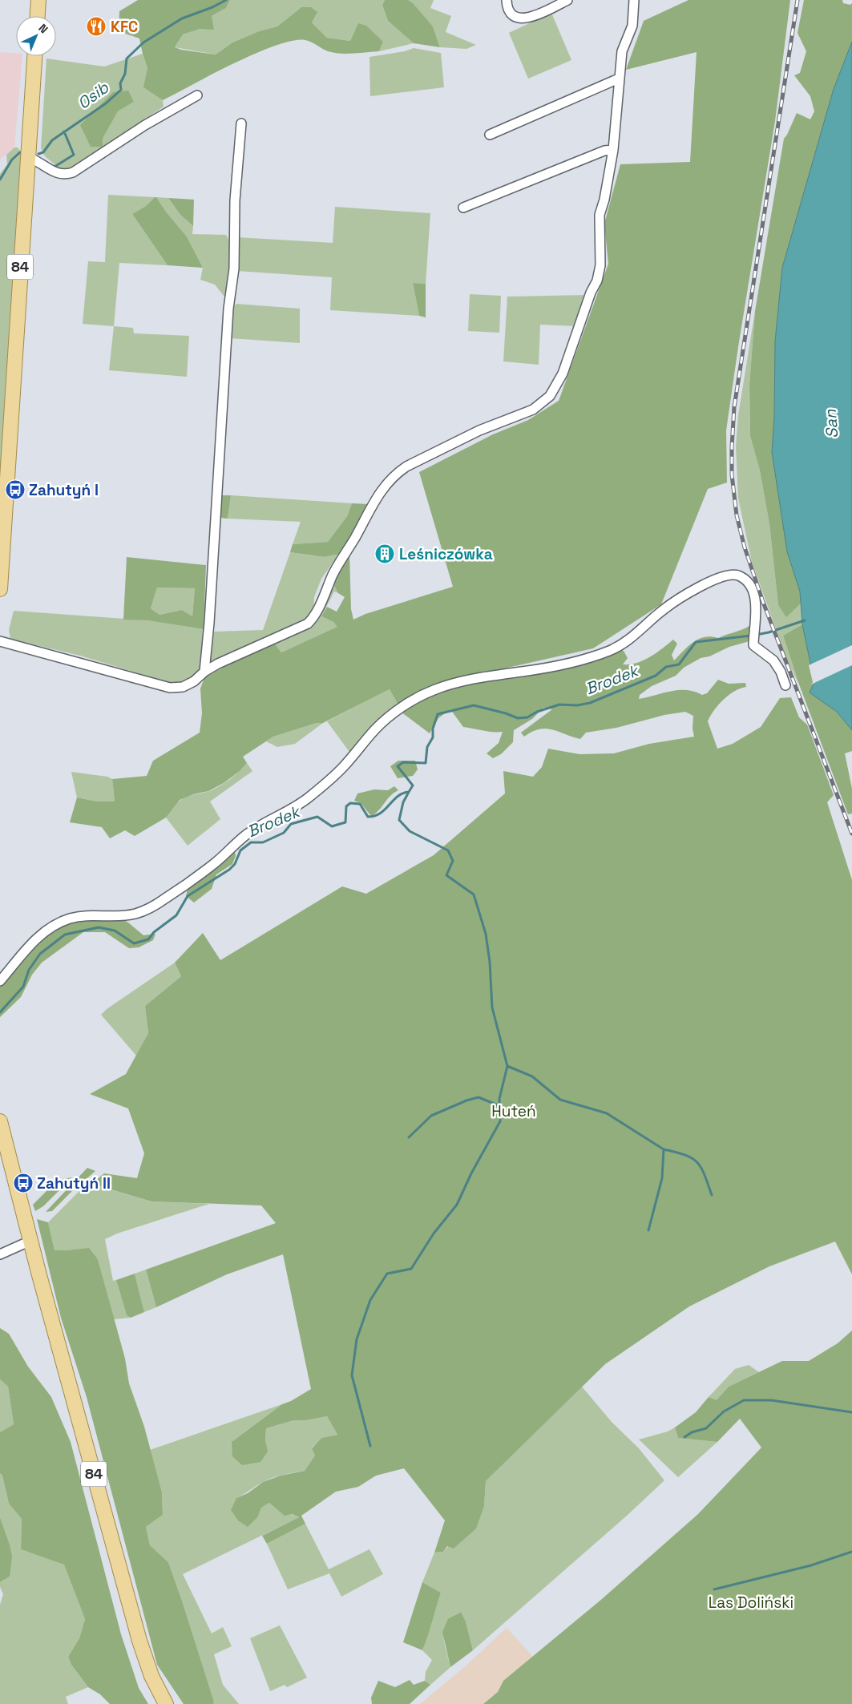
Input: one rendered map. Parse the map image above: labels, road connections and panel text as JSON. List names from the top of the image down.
{
  "streets": {
    "main road": ["84"]
  },
  "water": ["Osib", "San", "Brodek"],
  "parks": ["Huteń", "Las Doliński"],
  "places": {
    "restaurant": ["KFC"],
    "bus stop": ["Zahutyń I", "Zahutyń II"],
    "building": ["Leśniczówka"]
  },
  "north": "top right"
}
